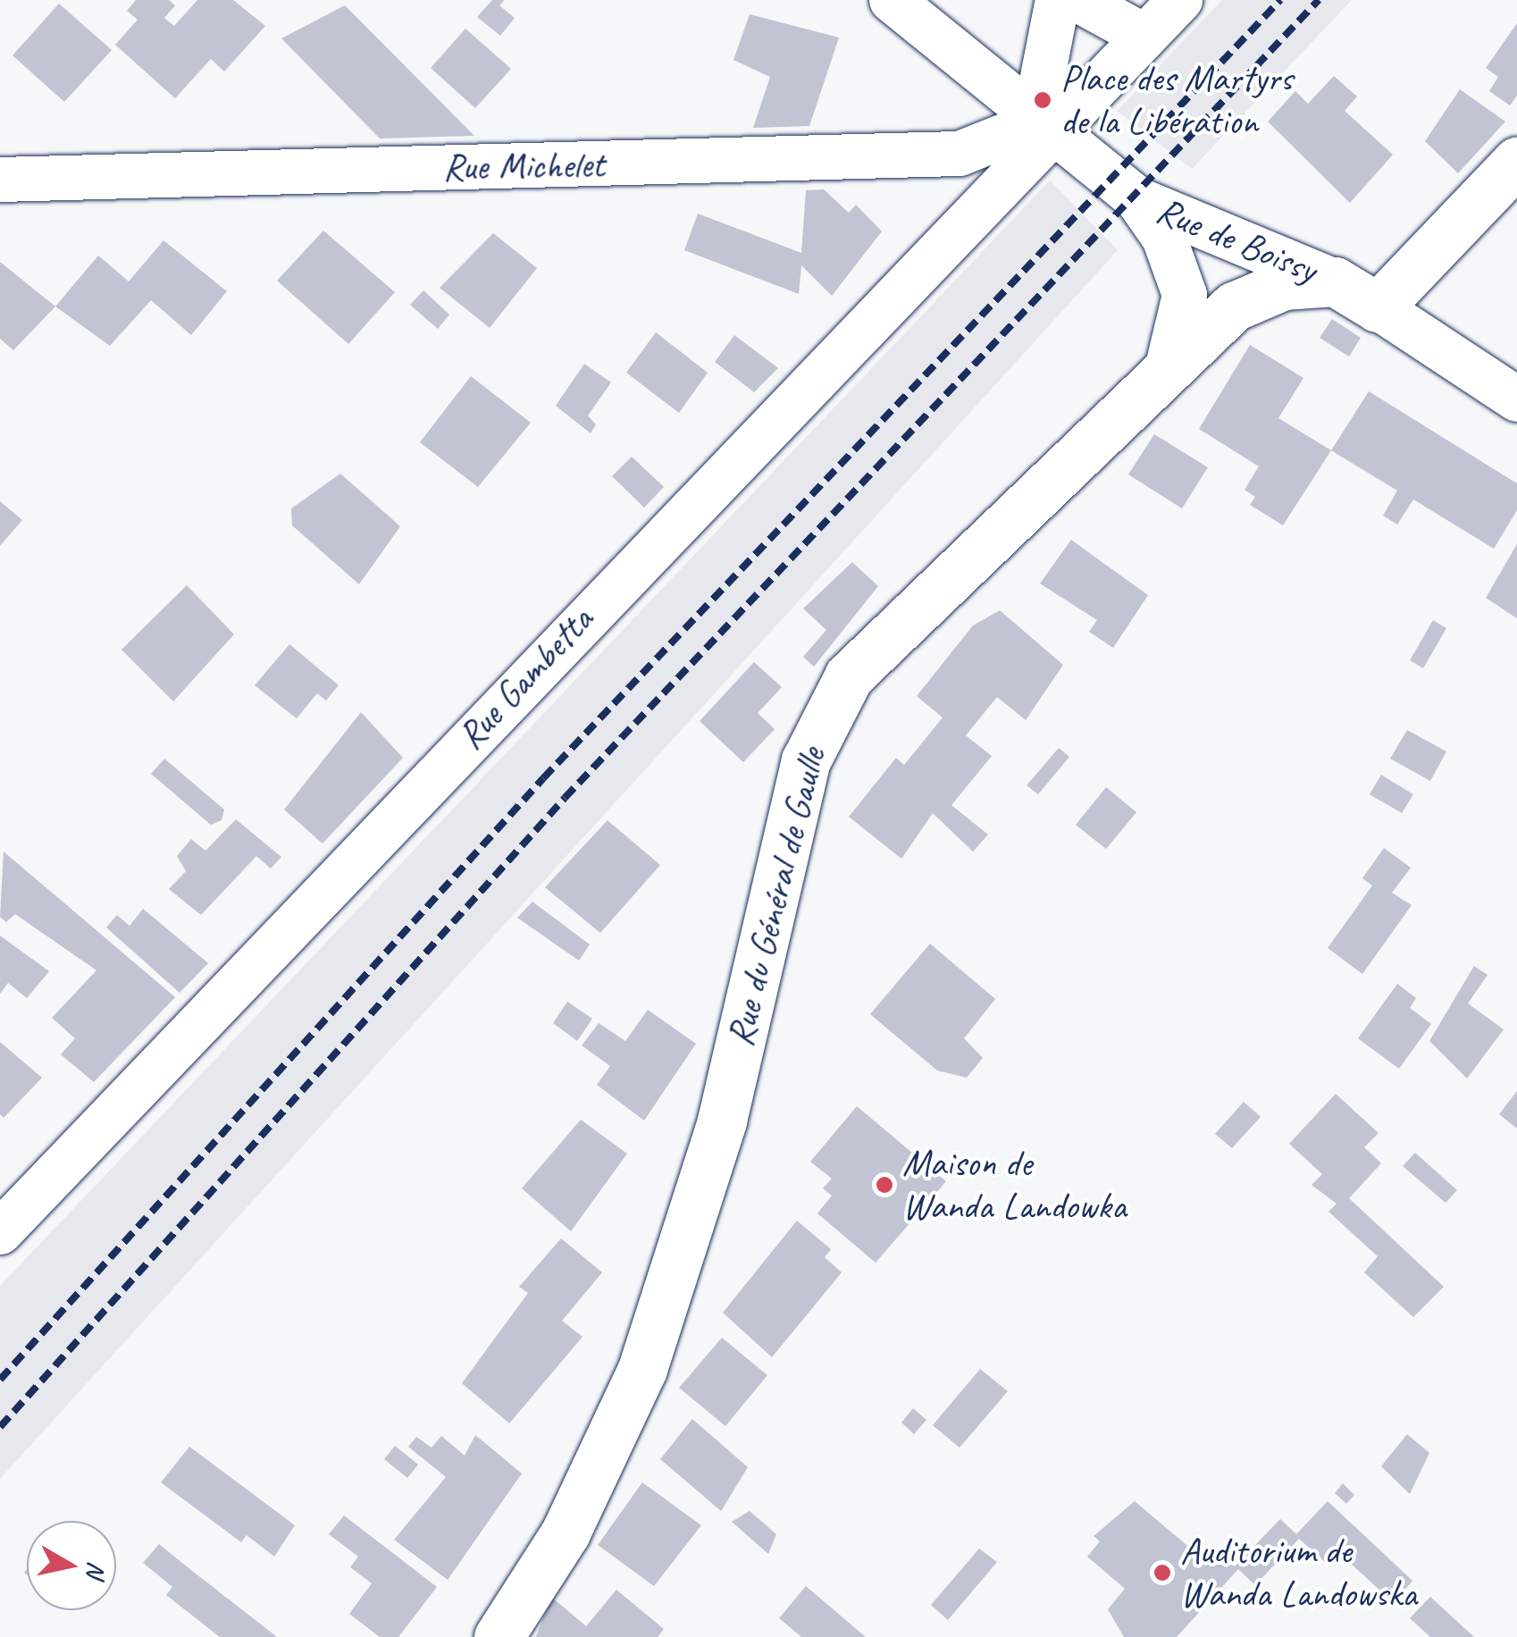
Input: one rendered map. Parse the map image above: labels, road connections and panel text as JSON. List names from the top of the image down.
{
  "streets": {
    "street": [
      "Rue Michelet",
      "Rue de Boissy",
      "Rue Gambetta",
      "Rue du Général de Gaulle"
    ]
  },
  "crossings": [
    ["Rue Michelet", "Rue de Boissy"],
    ["Rue Michelet", "Rue Gambetta"],
    ["Rue de Boissy", "Rue Gambetta"],
    ["Rue de Boissy", "Rue du Général de Gaulle"]
  ],
  "places": ["Place des Martyrs de la Libération", "Maison de Wanda Landowka", "Auditorium de Wanda Landowska"],
  "north": "right"
}
